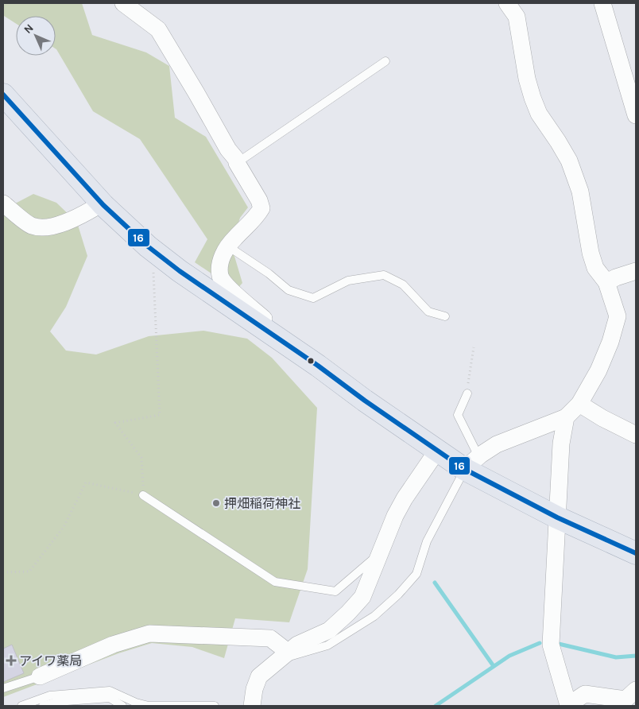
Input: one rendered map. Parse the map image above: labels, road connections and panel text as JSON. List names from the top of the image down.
{
  "places": {
    "other": ["押畑稲荷神社"],
    "health": ["アイワ薬局"]
  },
  "lines": ["transit line 16"],
  "north": "top left"
}
